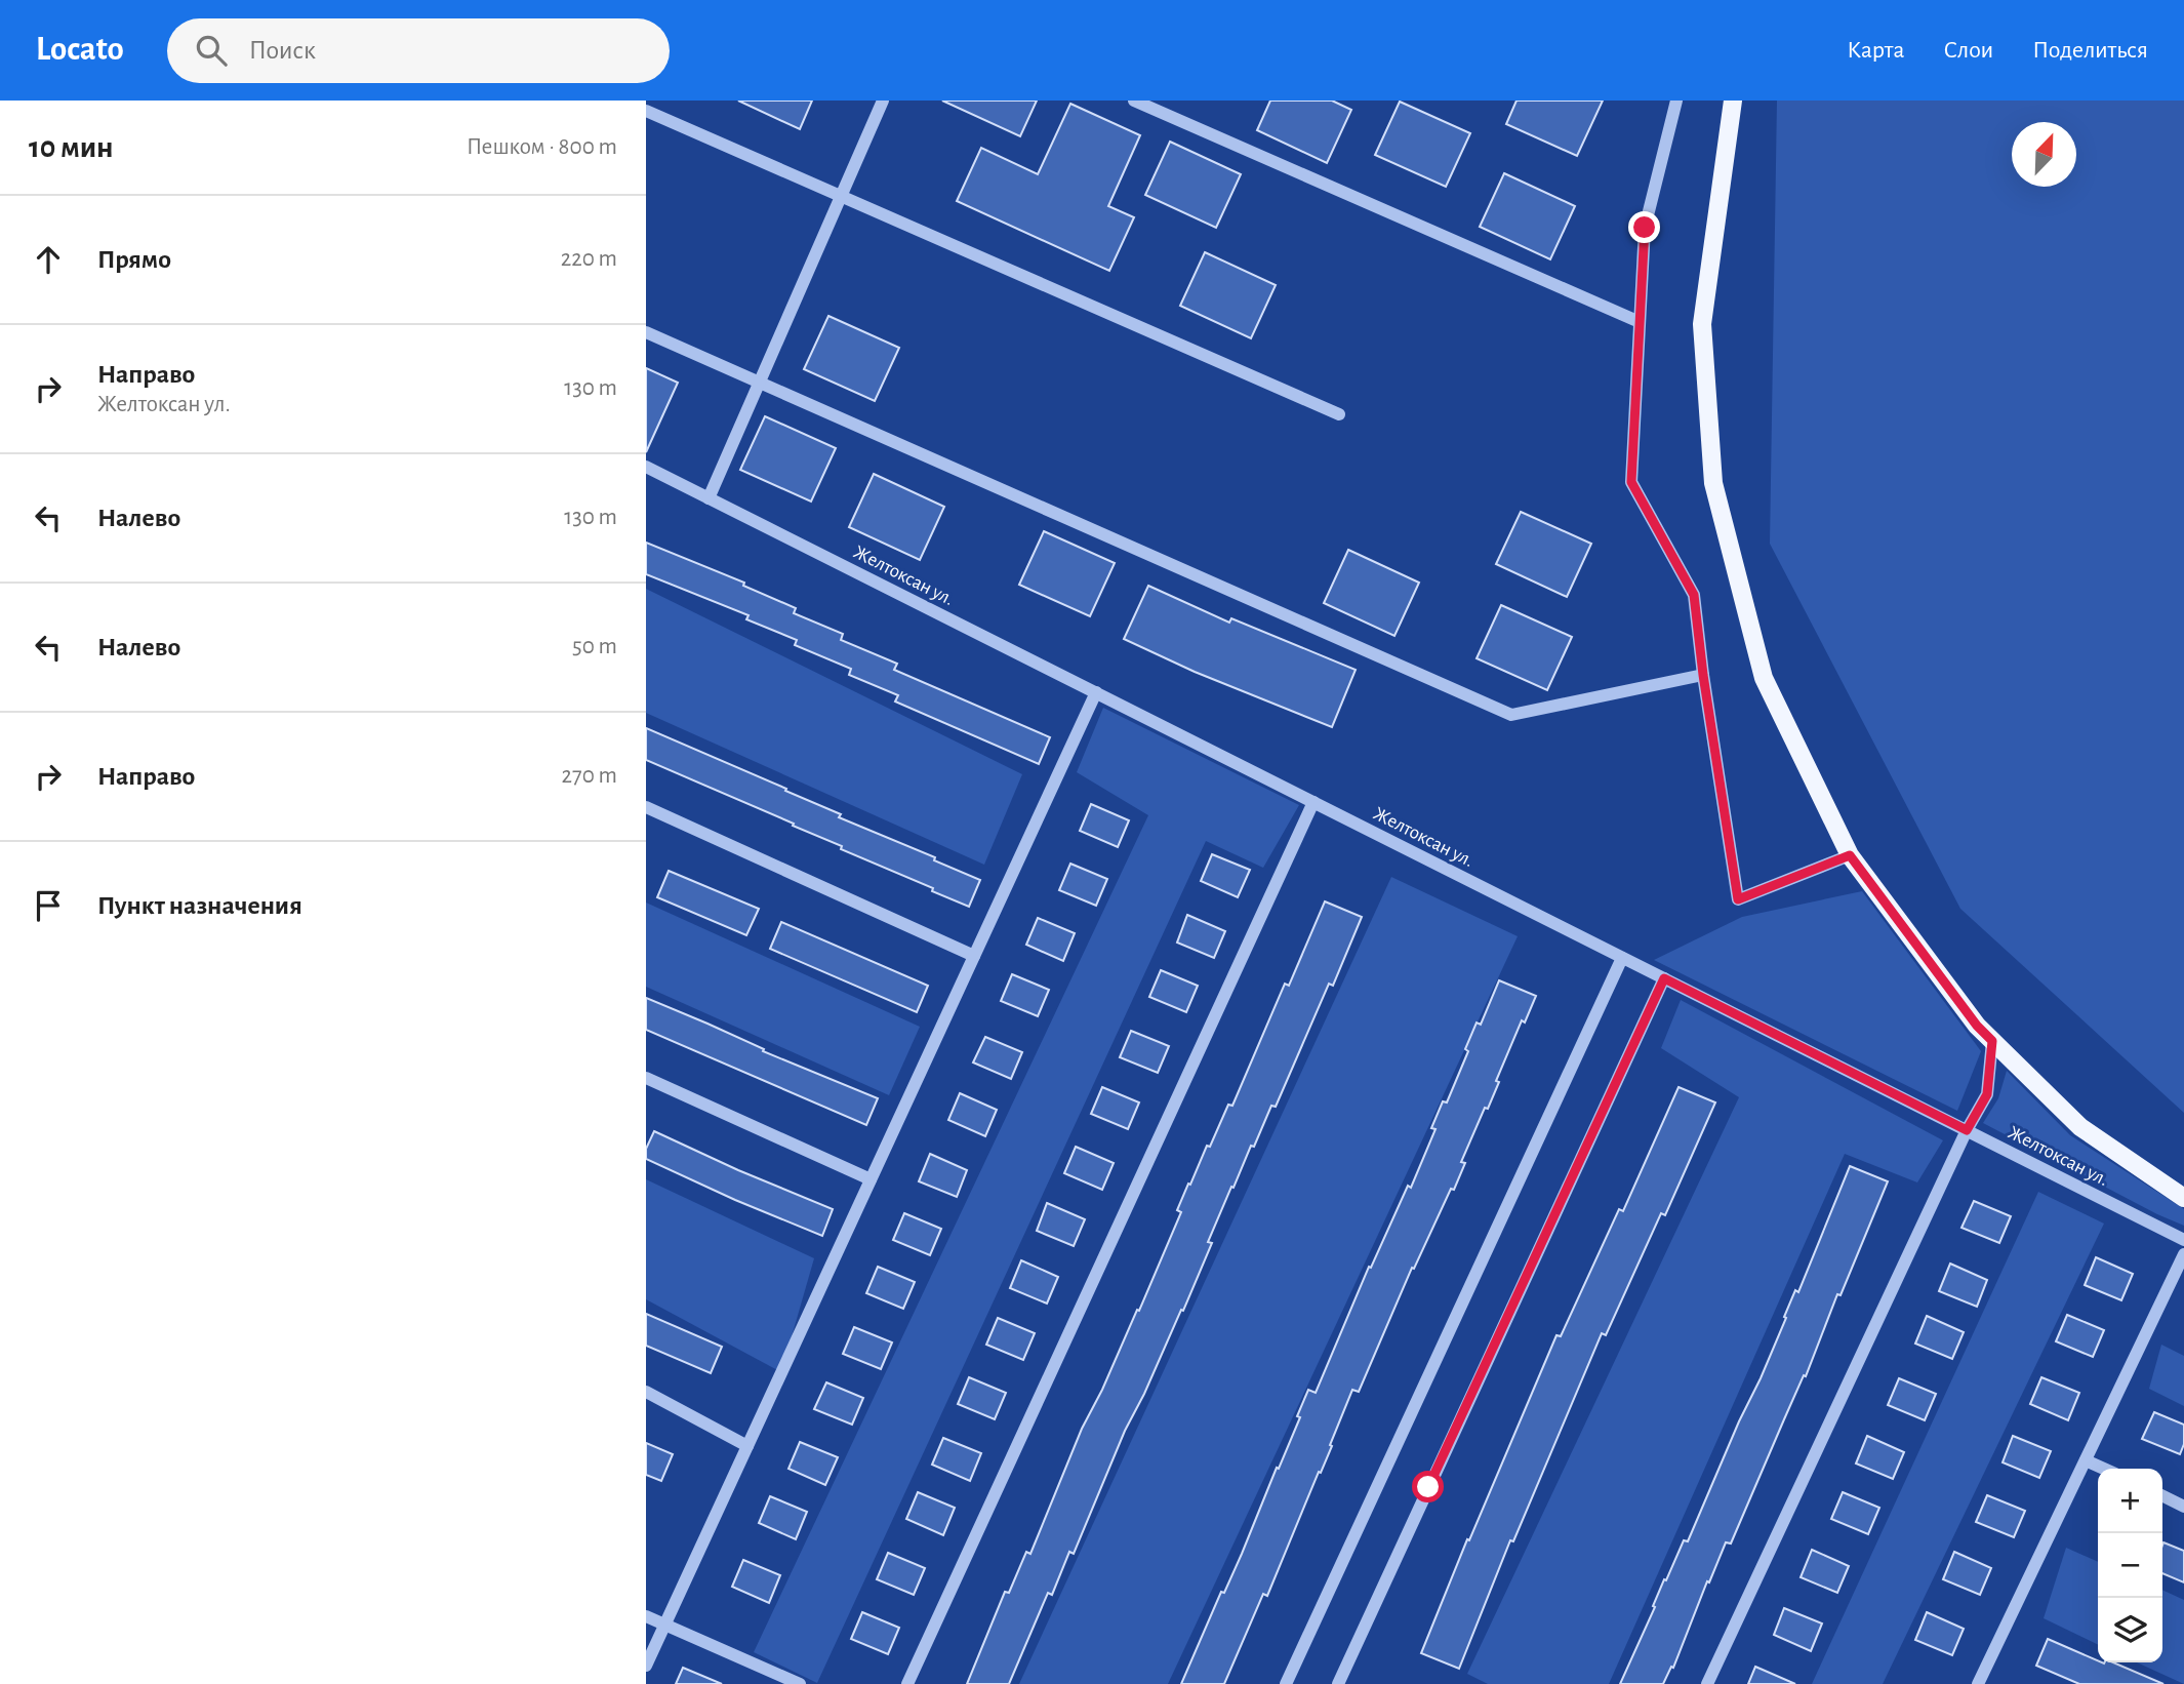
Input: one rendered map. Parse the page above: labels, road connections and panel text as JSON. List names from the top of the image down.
{
  "streets": {
    "street": ["Желтоксан ул."]
  },
  "north": "top right",
  "page": {
    "header": "Locato",
    "search": "Поиск",
    "nav": ["Карта", "Слои", "Поделиться"],
    "heading": ["10 мин", "Пешком · 800 m"],
    "list": [
      ["Прямо", "220 m"],
      ["Направо", "Желтоксан ул.", "130 m"],
      ["Налево", "130 m"],
      ["Налево", "50 m"],
      ["Направо", "270 m"],
      "Пункт назначения"
    ],
    "map_buttons": ["+", "−"]
  }
}
